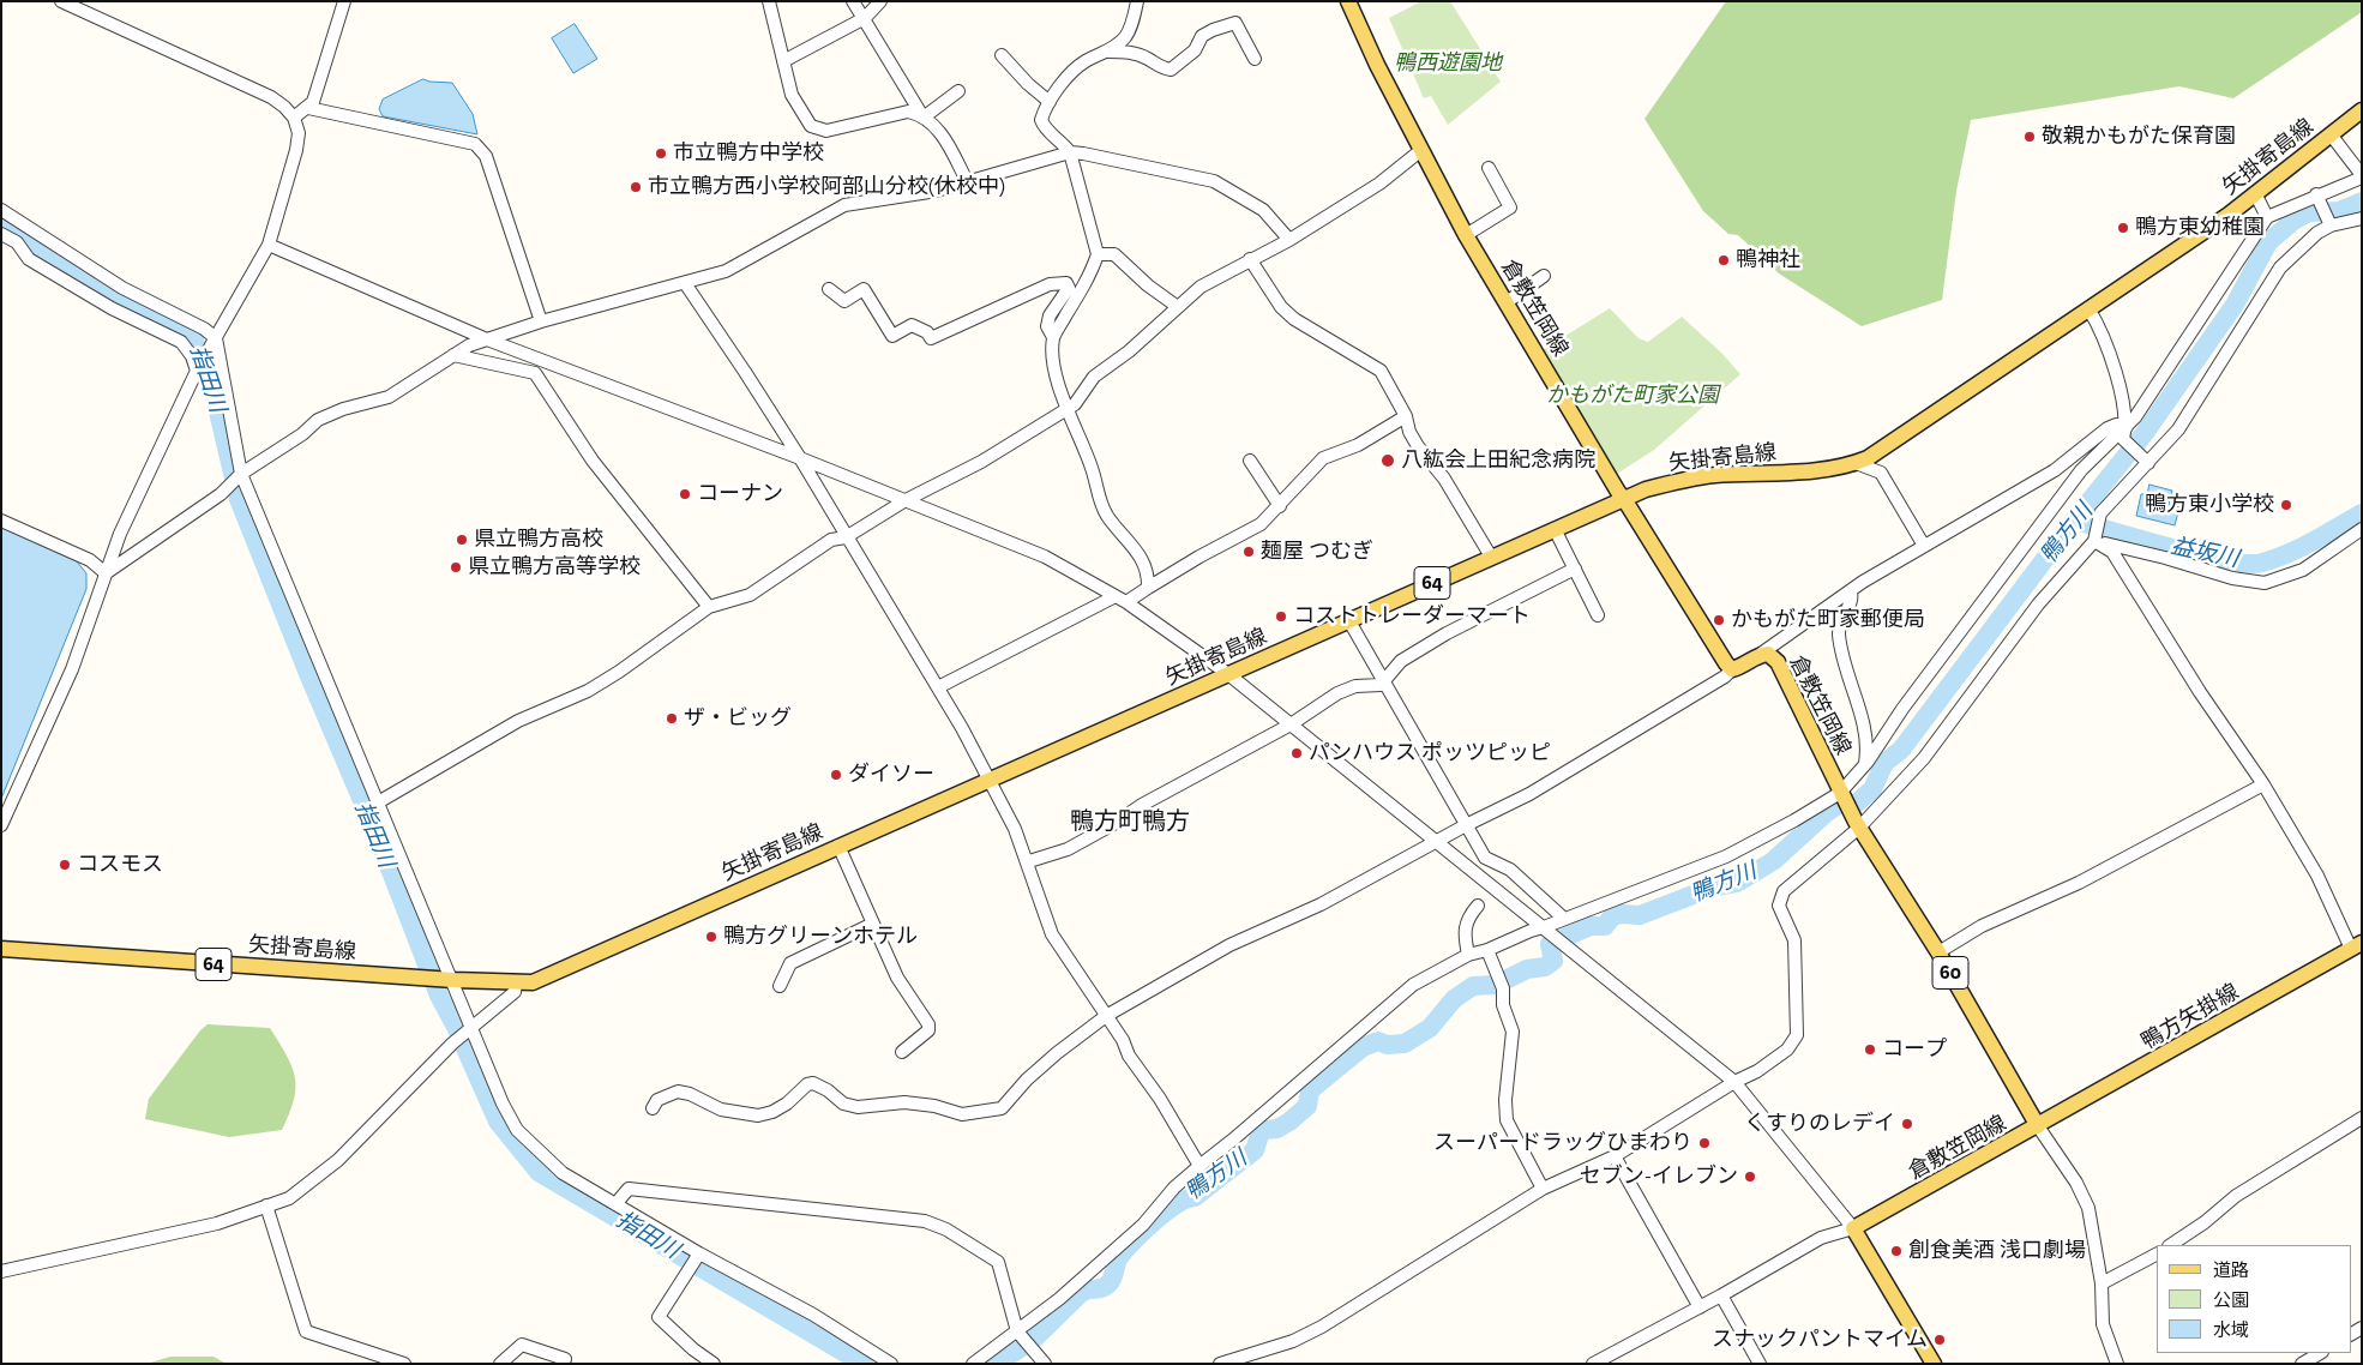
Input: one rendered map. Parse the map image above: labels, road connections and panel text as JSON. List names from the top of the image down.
{
  "streets": {
    "main road": [
      "矢掛寄島線",
      "倉敷笠岡線",
      "64",
      "60",
      "鴨方矢掛線"
    ]
  },
  "crossings": [
    ["矢掛寄島線", "倉敷笠岡線"],
    ["倉敷笠岡線", "鴨方矢掛線"]
  ],
  "districts": ["鴨方町鴨方"],
  "water": ["指田川", "鴨方川", "益坂川"],
  "parks": ["鴨西遊園地", "かもがた町家公園"],
  "places": [
    "敬親かもがた保育園",
    "市立鴨方中学校",
    "市立鴨方西小学校阿部山分校(休校中)",
    "鴨方東幼稚園",
    "鴨神社",
    "八紘会上田紀念病院",
    "コーナン",
    "鴨方東小学校",
    "県立鴨方高校",
    "麺屋 つむぎ",
    "県立鴨方高等学校",
    "コストトレーダーマート",
    "かもがた町家郵便局",
    "ザ・ビッグ",
    "パンハウス ポッツピッピ",
    "ダイソー",
    "コスモス",
    "鴨方グリーンホテル",
    "コープ",
    "くすりのレデイ",
    "スーパードラッグひまわり",
    "セブン-イレブン",
    "創食美酒 浅口劇場",
    "スナックパントマイム"
  ],
  "legend": ["道路", "公園", "水域"]
}
